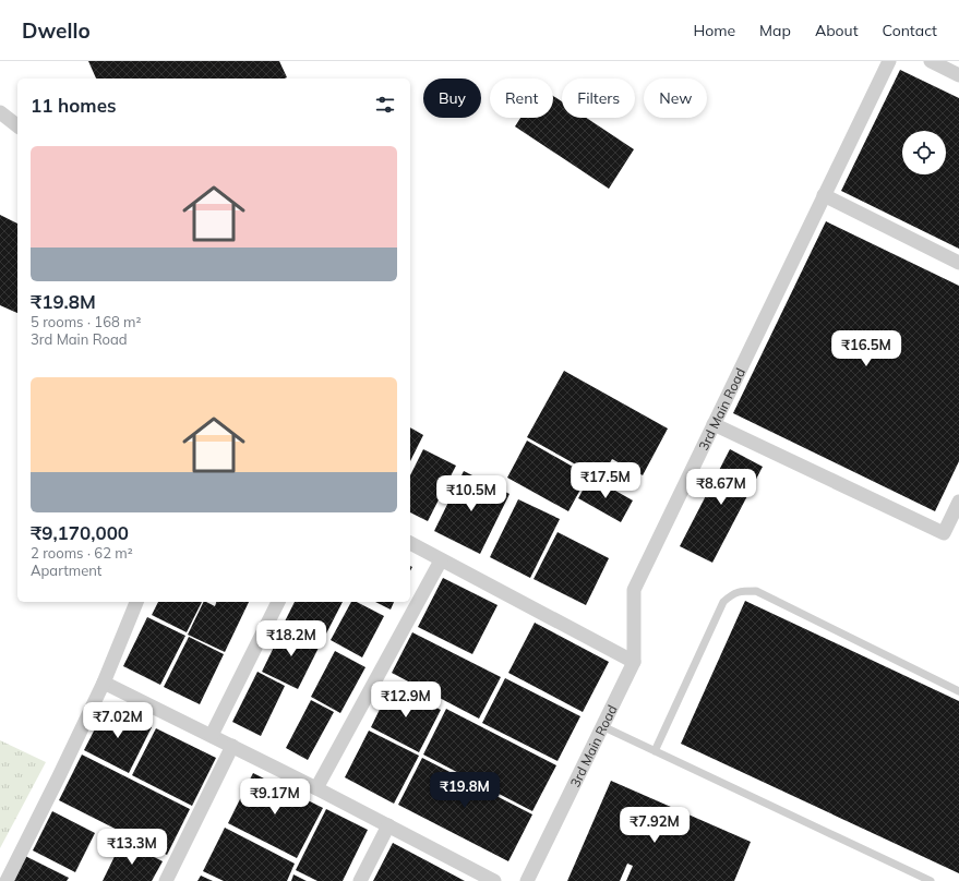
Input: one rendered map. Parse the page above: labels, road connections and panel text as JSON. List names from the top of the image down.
{
  "streets": {
    "street": ["3rd Main Road"]
  },
  "page": {
    "header": "Dwello",
    "nav": [
      "Home",
      "Map",
      "About",
      "Contact"
    ],
    "chip": [
      "Buy",
      "Rent",
      "Filters",
      "New"
    ],
    "heading": "11 homes",
    "list": [
      {
        "name": "₹19.8M",
        "note": "5 rooms · 168 m² · 3rd Main Road"
      },
      {
        "name": "₹9,170,000",
        "note": "2 rooms · 62 m² · Apartment"
      }
    ],
    "price": [
      "₹16.5M",
      "₹17.5M",
      "₹8.67M",
      "₹10.5M",
      "₹18.2M",
      "₹12.9M",
      "₹7.02M",
      "₹19.8M",
      "₹9.17M",
      "₹7.92M",
      "₹13.3M"
    ]
  }
}
